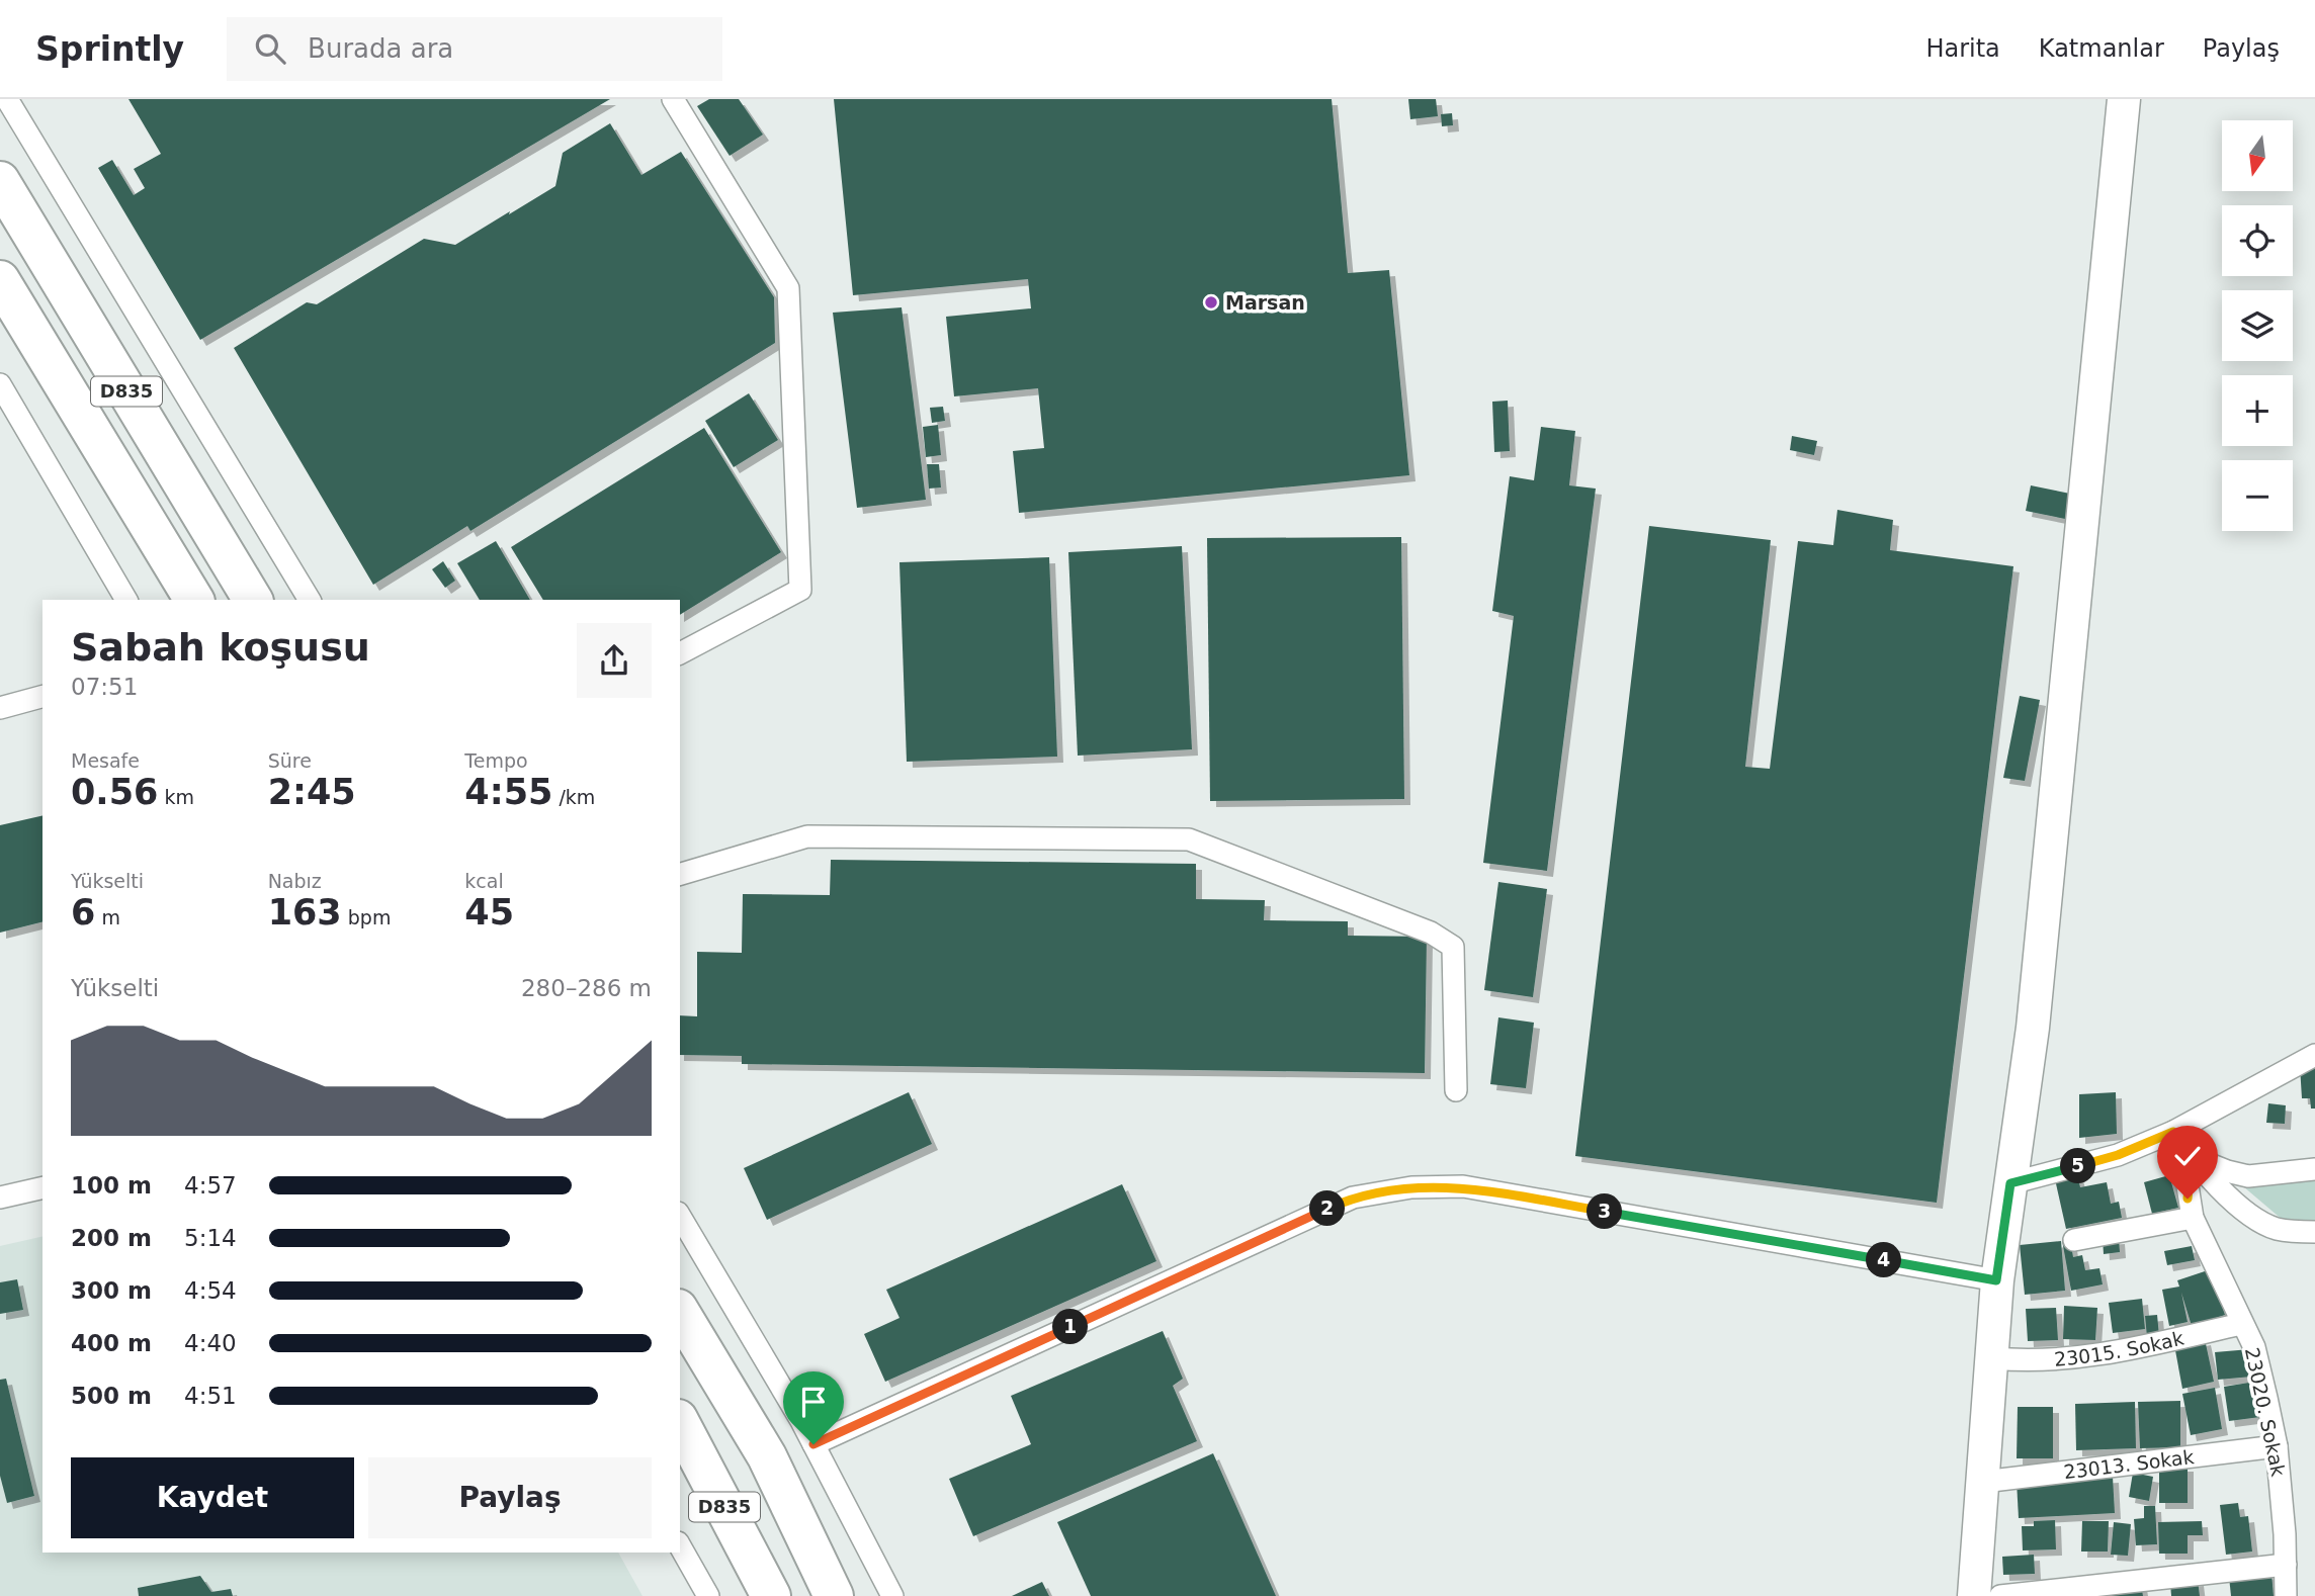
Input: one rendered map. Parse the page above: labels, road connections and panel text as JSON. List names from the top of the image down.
{
  "streets": {
    "highway": ["D835"],
    "street": ["23015. Sokak", "23020. Sokak", "23013. Sokak"]
  },
  "crossings": [
    ["23015. Sokak", "23020. Sokak"],
    ["23020. Sokak", "23013. Sokak"]
  ],
  "places": ["Marsan"],
  "north": "bottom",
  "page": {
    "header": "Sprintly",
    "search": "Burada ara",
    "nav": ["Harita", "Katmanlar", "Paylaş"],
    "map_buttons": ["+", "−"],
    "heading": ["Sabah koşusu", "07:51"],
    "stats": [
      ["Mesafe", "0.56 km"],
      ["Süre", "2:45"],
      ["Tempo", "4:55 /km"],
      ["Yükselti", "6 m"],
      ["Nabız", "163 bpm"],
      ["kcal", "45"]
    ],
    "chart": ["Yükselti", "280–286 m"],
    "pins": [
      "5",
      "2",
      "3",
      "4",
      "1"
    ],
    "list": [
      {
        "name": "100 m",
        "note": "4:57"
      },
      {
        "name": "200 m",
        "note": "5:14"
      },
      {
        "name": "300 m",
        "note": "4:54"
      },
      {
        "name": "400 m",
        "note": "4:40"
      },
      {
        "name": "500 m",
        "note": "4:51"
      }
    ],
    "buttons": ["Kaydet", "Paylaş"]
  }
}
